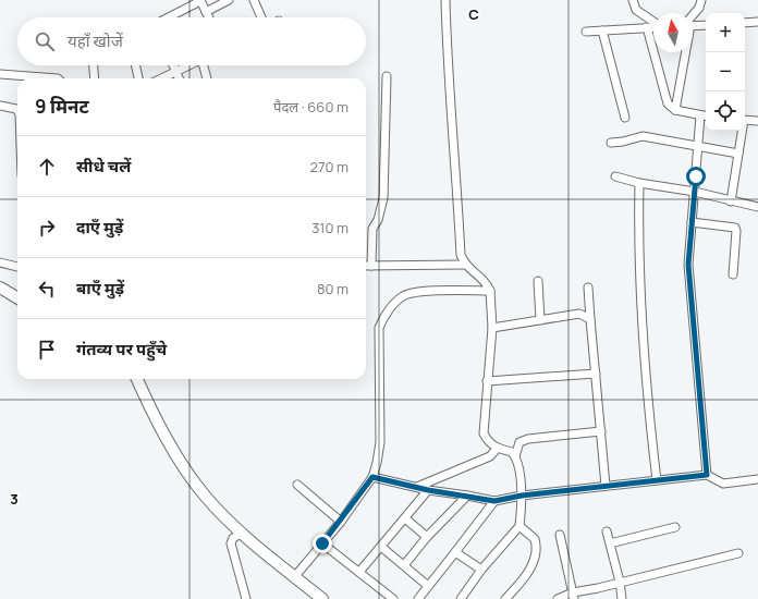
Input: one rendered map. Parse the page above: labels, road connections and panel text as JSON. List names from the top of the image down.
{
  "north": "top",
  "page": {
    "map_buttons": ["+", "−"],
    "search": "यहाँ खोजें",
    "heading": ["9 मिनट", "पैदल · 660 m"],
    "list": [
      ["सीधे चलें", "270 m"],
      ["दाएँ मुड़ें", "310 m"],
      ["बाएँ मुड़ें", "80 m"],
      "गंतव्य पर पहुँचे"
    ]
  },
  "grid": {
    "columns": ["C"],
    "rows": ["3"]
  }
}
